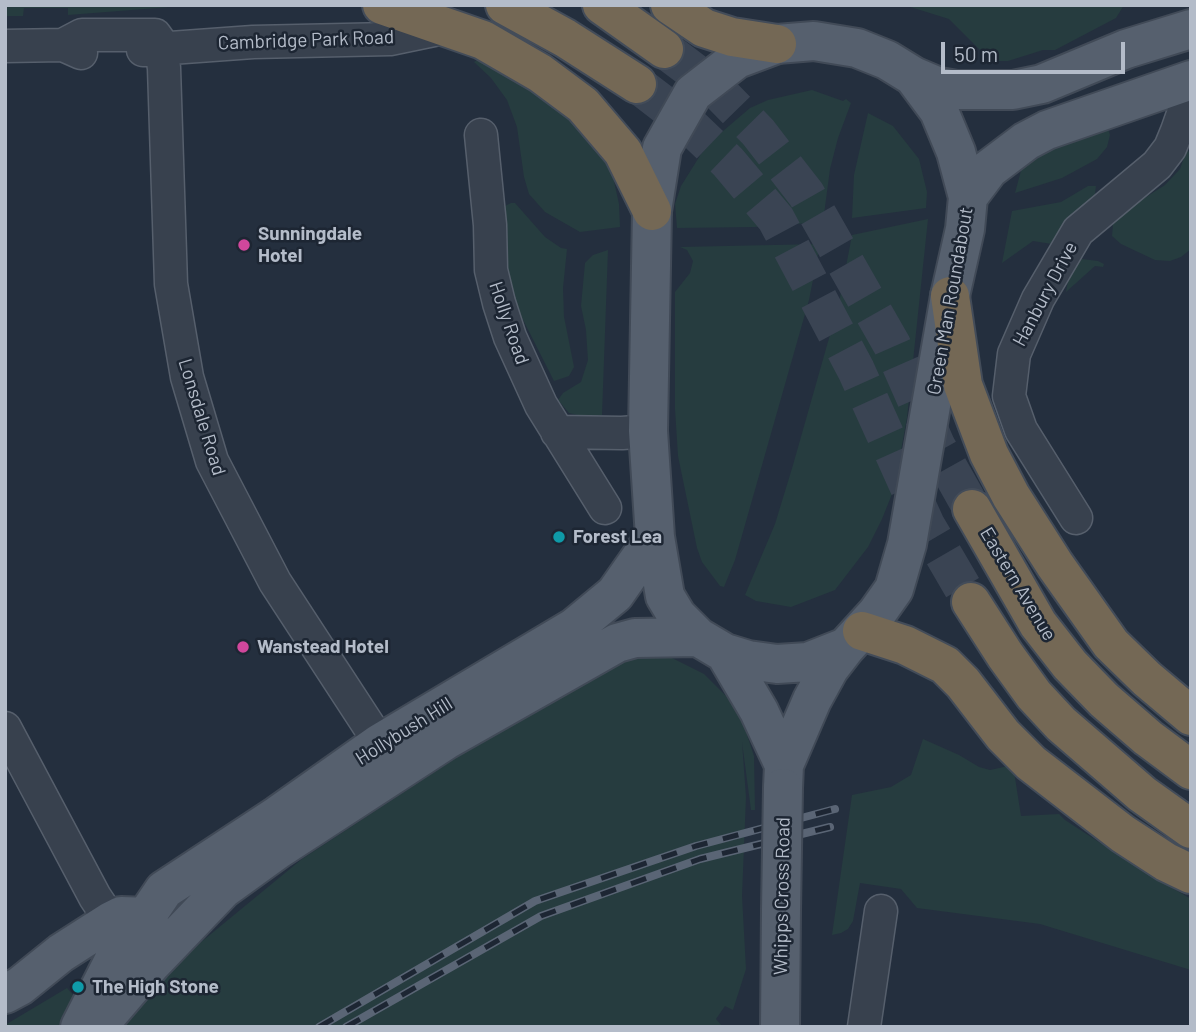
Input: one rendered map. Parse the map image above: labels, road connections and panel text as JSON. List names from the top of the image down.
{
  "streets": {
    "highway": ["Eastern Avenue"],
    "main road": ["Green Man Roundabout", "Hollybush Hill", "Whipps Cross Road"],
    "street": [
      "Cambridge Park Road",
      "Hanbury Drive",
      "Holly Road",
      "Lonsdale Road"
    ]
  },
  "crossings": [
    ["Cambridge Park Road", "Lonsdale Road"],
    ["Green Man Roundabout", "Hollybush Hill"],
    ["Green Man Roundabout", "Whipps Cross Road"],
    ["Lonsdale Road", "Hollybush Hill"],
    ["Hollybush Hill", "Whipps Cross Road"]
  ],
  "places": [
    "Sunningdale Hotel",
    "Forest Lea",
    "Wanstead Hotel",
    "The High Stone"
  ],
  "scale_bar": "50 m"
}
